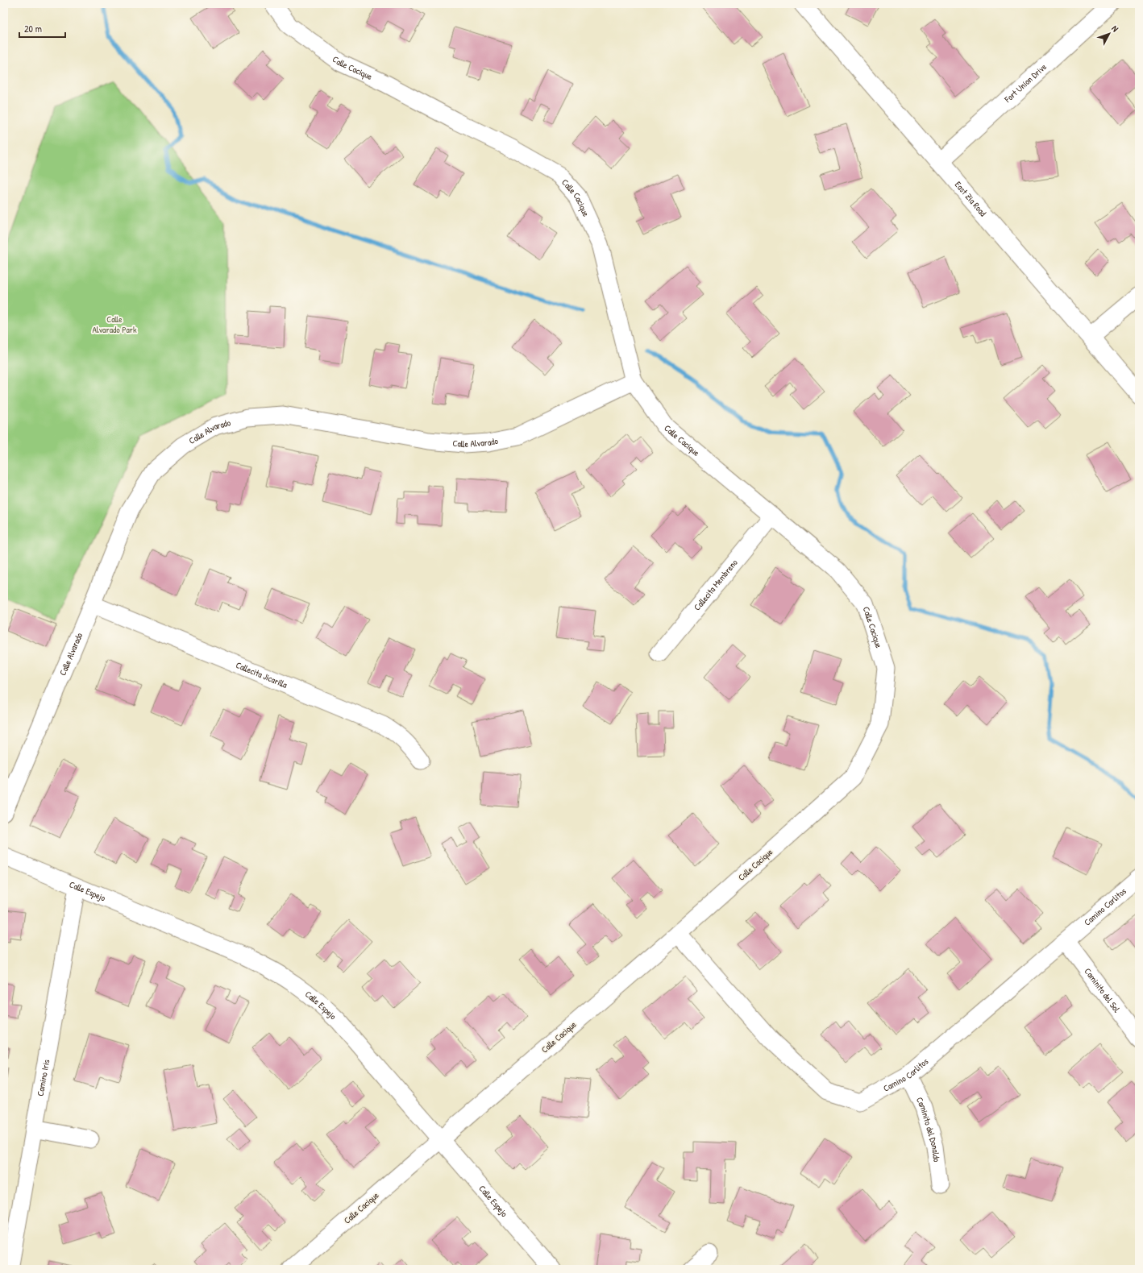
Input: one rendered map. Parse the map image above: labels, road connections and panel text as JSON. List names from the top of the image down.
{
  "streets": {
    "street": [
      "Calle Cacique",
      "Fort Union Drive",
      "East Zia Road",
      "Calle Alvarado",
      "Callecita Membreno",
      "Callecita Jicarilla",
      "Calle Espejo",
      "Camino Carlitos",
      "Caminito del Sol",
      "Camino Iris",
      "Caminito del Donaldo"
    ]
  },
  "crossings": [
    ["Calle Cacique", "Calle Alvarado"],
    ["Calle Cacique", "Callecita Membreno"],
    ["Calle Cacique", "Calle Espejo"],
    ["Calle Cacique", "Camino Carlitos"],
    ["Fort Union Drive", "East Zia Road"],
    ["Calle Alvarado", "Callecita Jicarilla"],
    ["Calle Espejo", "Camino Iris"],
    ["Camino Carlitos", "Caminito del Sol"],
    ["Camino Carlitos", "Caminito del Donaldo"]
  ],
  "parks": ["Calle Alvarado Park"],
  "scale_bar": "20 m",
  "north": "top right"
}
